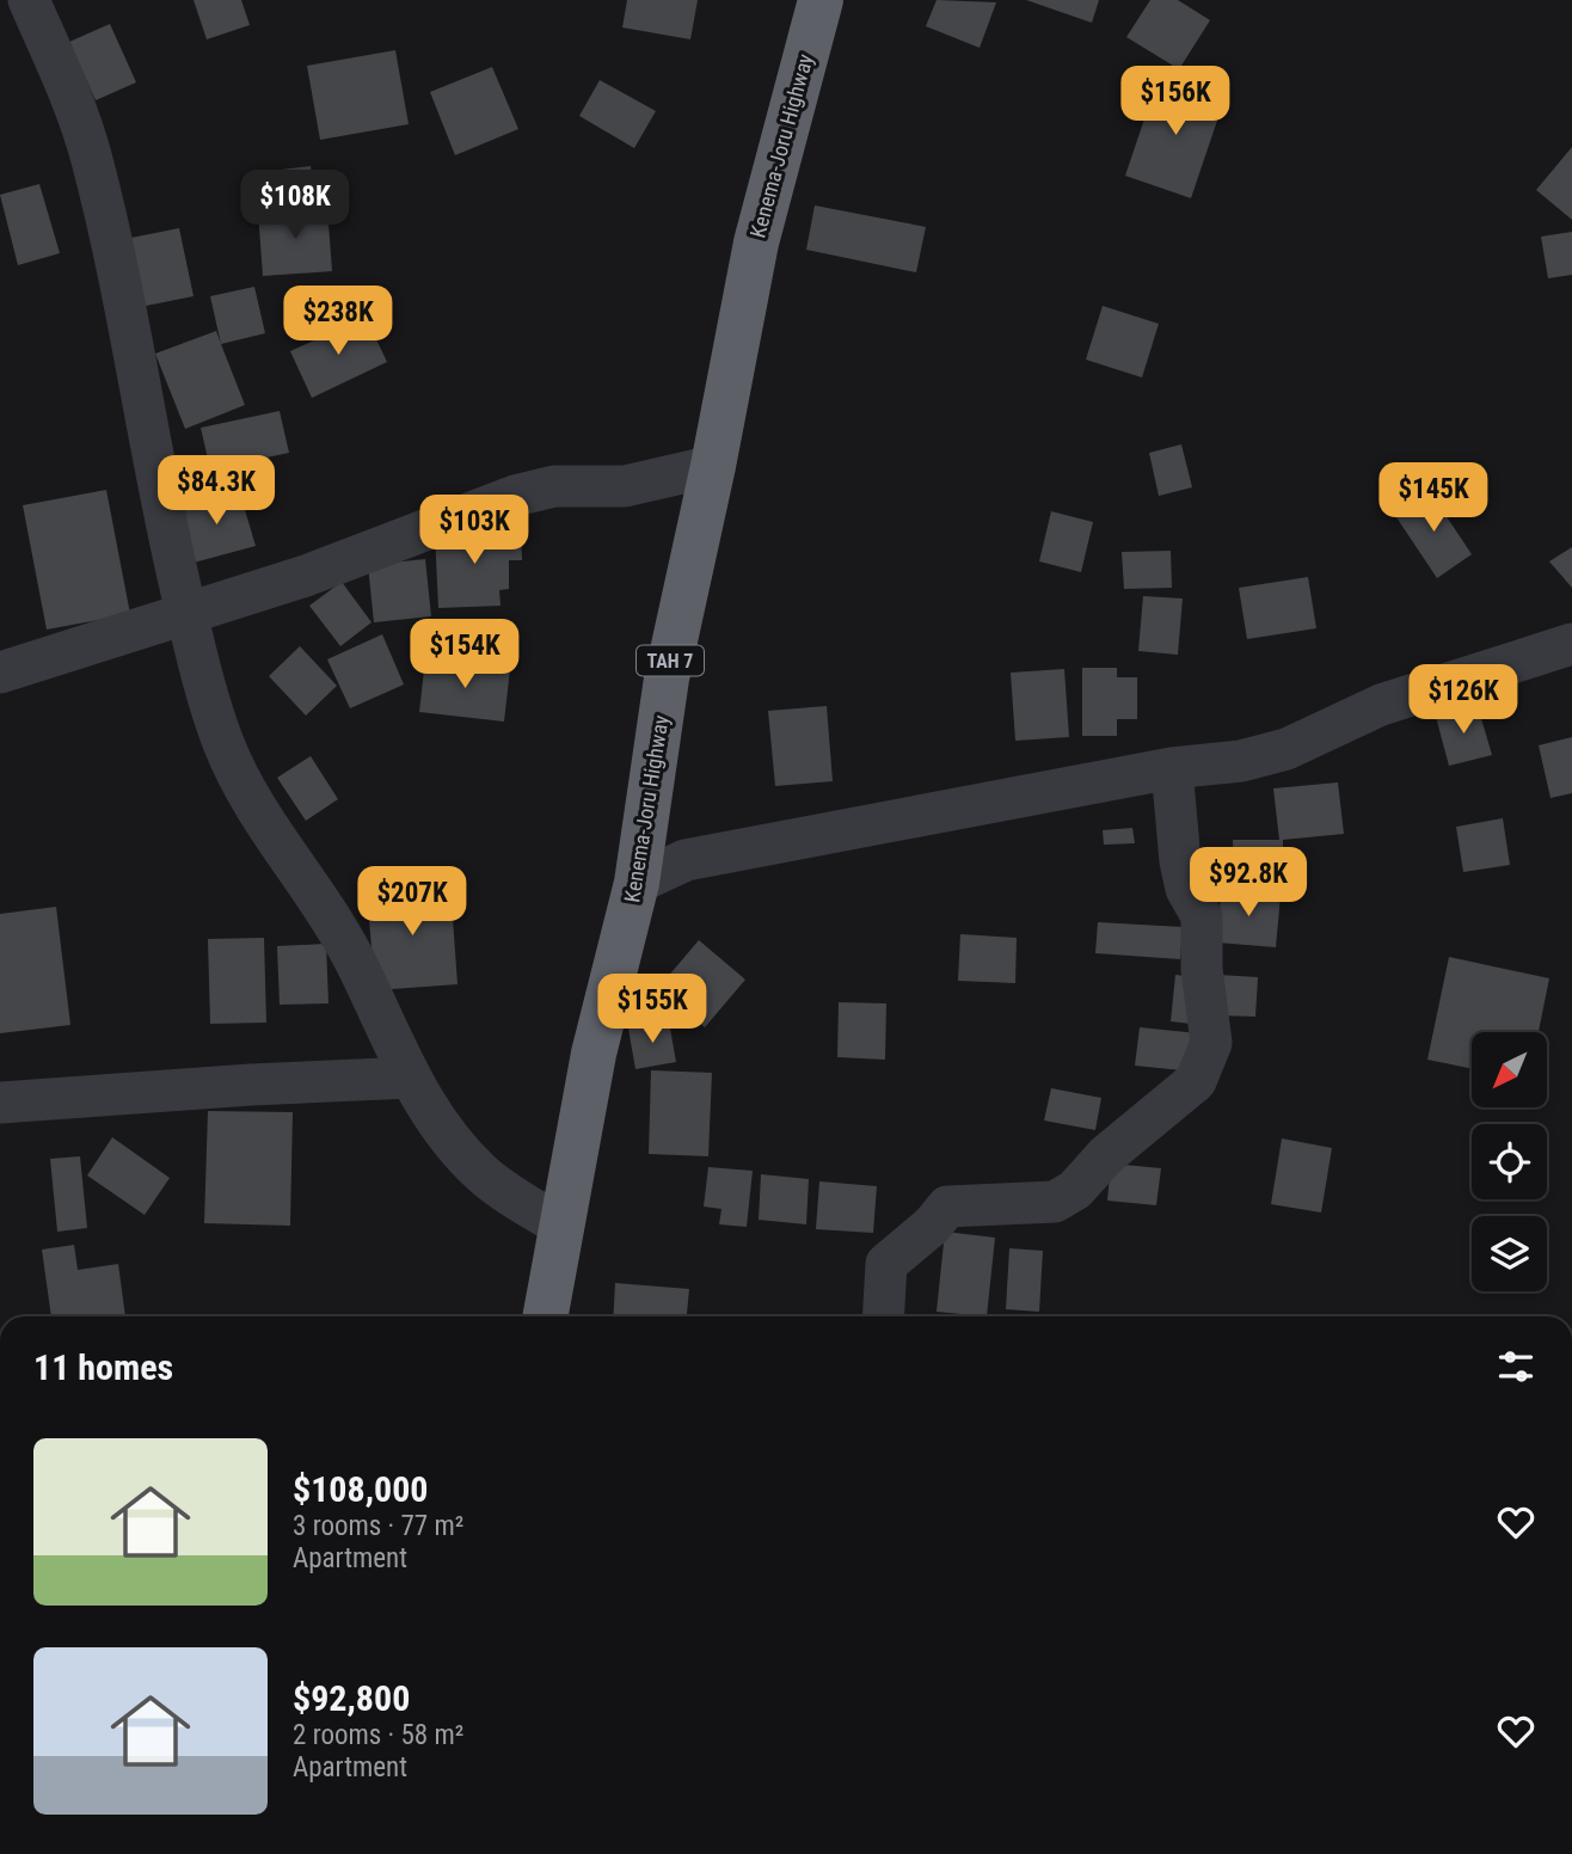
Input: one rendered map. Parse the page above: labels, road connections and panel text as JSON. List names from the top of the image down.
{
  "streets": {
    "highway": ["Kenema-Joru Highway", "TAH 7"]
  },
  "north": "bottom left",
  "page": {
    "price": [
      "$156K",
      "$108K",
      "$238K",
      "$84.3K",
      "$145K",
      "$103K",
      "$154K",
      "$126K",
      "$92.8K",
      "$207K",
      "$155K"
    ],
    "heading": "11 homes",
    "list": [
      {
        "name": "$108,000",
        "note": "3 rooms · 77 m² · Apartment"
      },
      {
        "name": "$92,800",
        "note": "2 rooms · 58 m² · Apartment"
      }
    ]
  }
}
